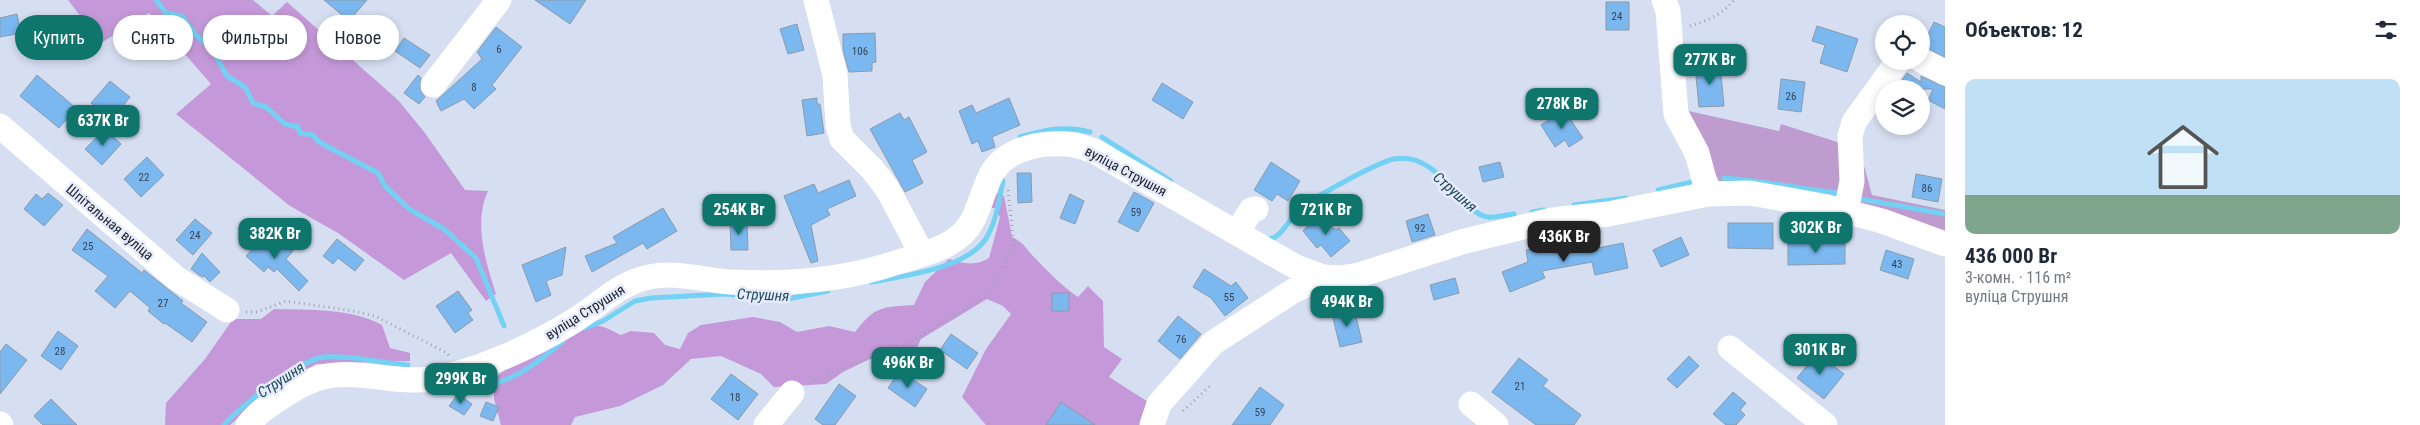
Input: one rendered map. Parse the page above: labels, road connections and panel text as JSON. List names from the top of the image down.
{
  "streets": {
    "street": ["вуліца Струшня", "Шпітальная вуліца"]
  },
  "water": ["Струшня"],
  "house_numbers": [
    "24",
    "6",
    "106",
    "8",
    "26",
    "22",
    "86",
    "59",
    "92",
    "24",
    "25",
    "43",
    "55",
    "27",
    "76",
    "28",
    "21",
    "18",
    "59"
  ],
  "page": {
    "heading": "Объектов: 12",
    "chip": [
      "Купить",
      "Снять",
      "Фильтры",
      "Новое"
    ],
    "price": [
      "277K Br",
      "278K Br",
      "637K Br",
      "254K Br",
      "721K Br",
      "302K Br",
      "382K Br",
      "436K Br",
      "494K Br",
      "301K Br",
      "496K Br",
      "299K Br"
    ],
    "list": [
      {
        "name": "436 000 Br",
        "note": "3-комн. · 116 m² · вуліца Струшня"
      }
    ]
  }
}
